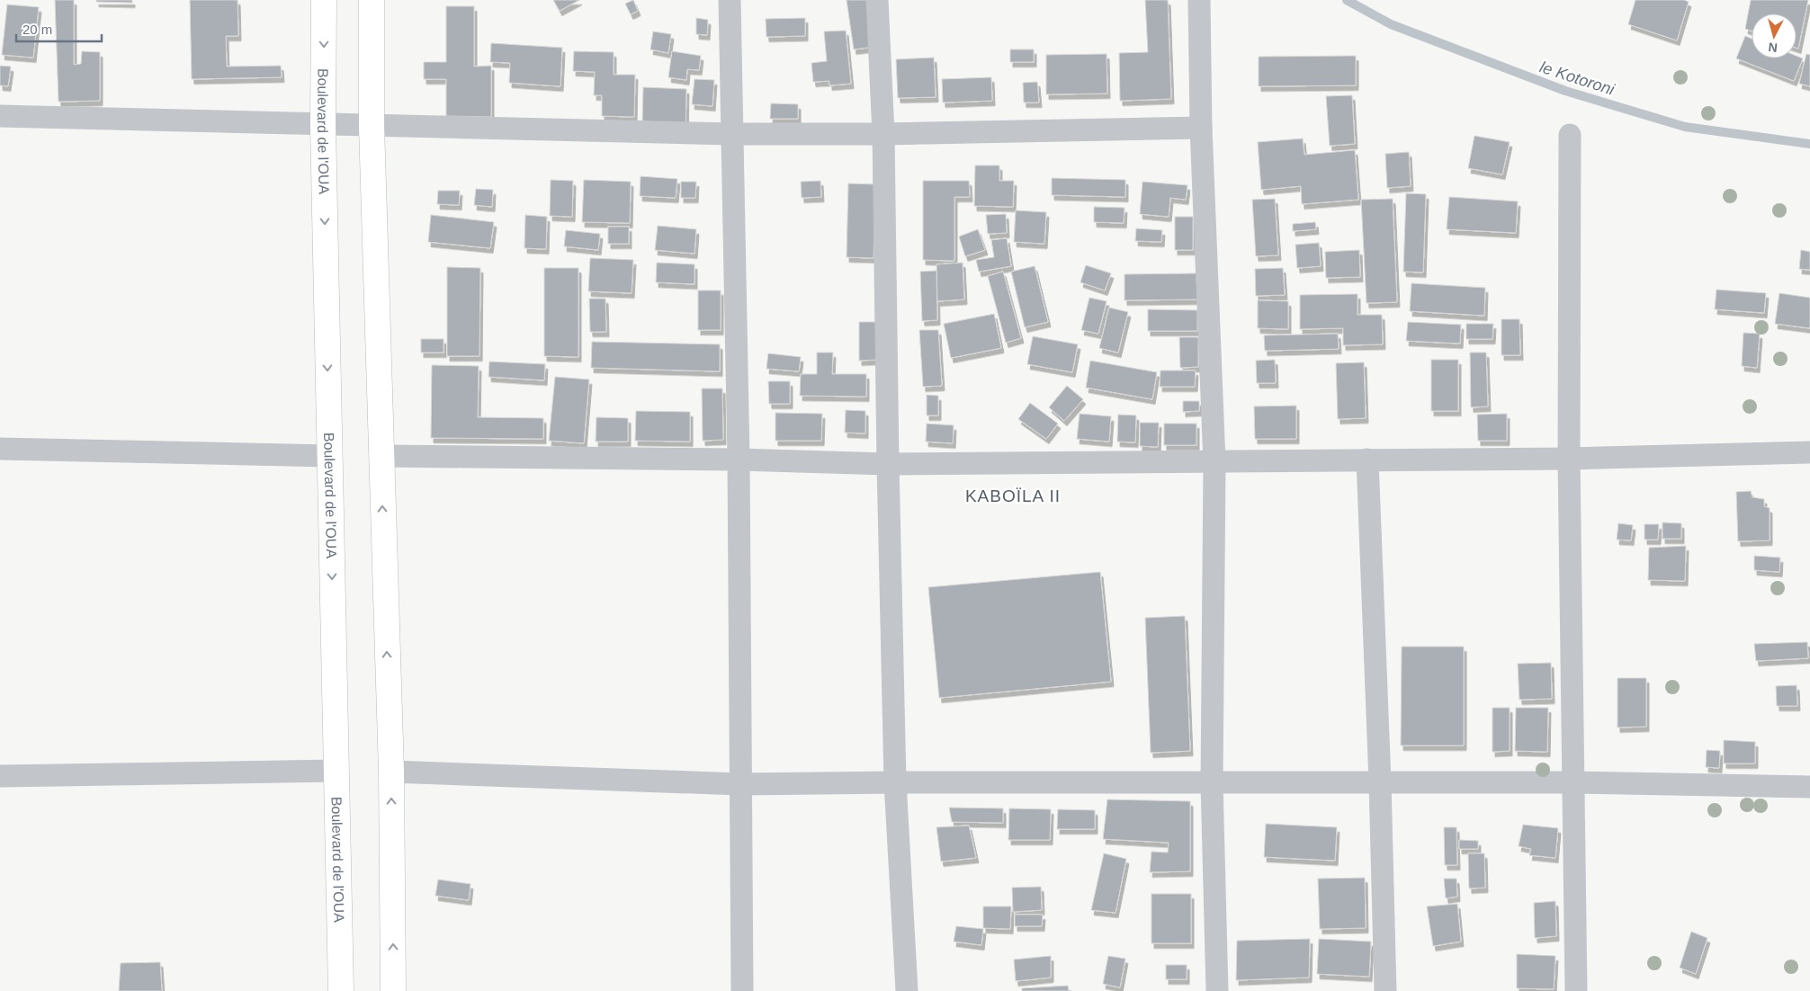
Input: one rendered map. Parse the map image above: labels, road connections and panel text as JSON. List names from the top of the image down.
{
  "streets": {
    "main road": ["Boulevard de l'OUA"]
  },
  "districts": ["KABOÏLA II"],
  "water": ["le Kotoroni"],
  "scale_bar": "20 m",
  "north": "bottom"
}
